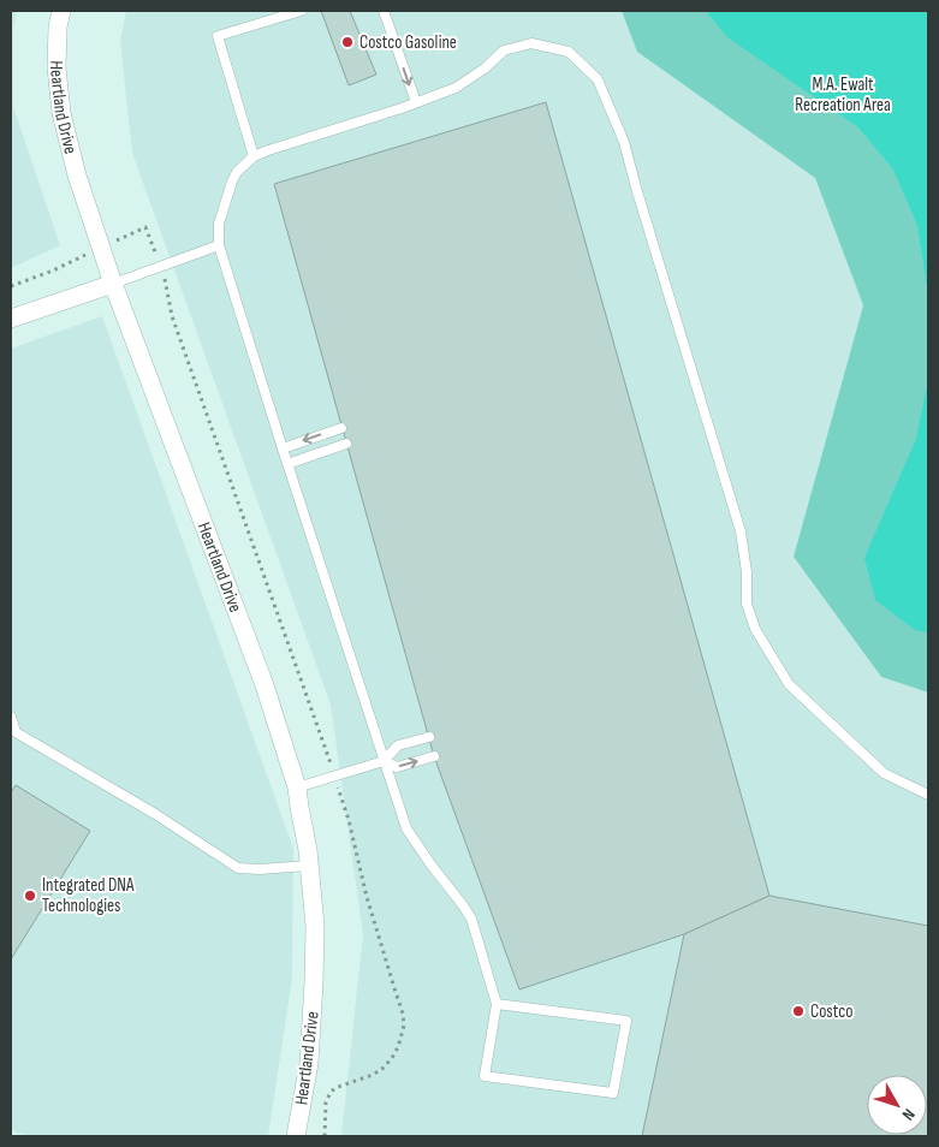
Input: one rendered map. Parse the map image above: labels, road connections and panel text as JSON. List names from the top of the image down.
{
  "streets": {
    "street": ["Heartland Drive"]
  },
  "parks": ["M.A. Ewalt Recreation Area"],
  "places": ["Costco Gasoline", "Integrated DNA Technologies", "Costco"],
  "north": "bottom right"
}
